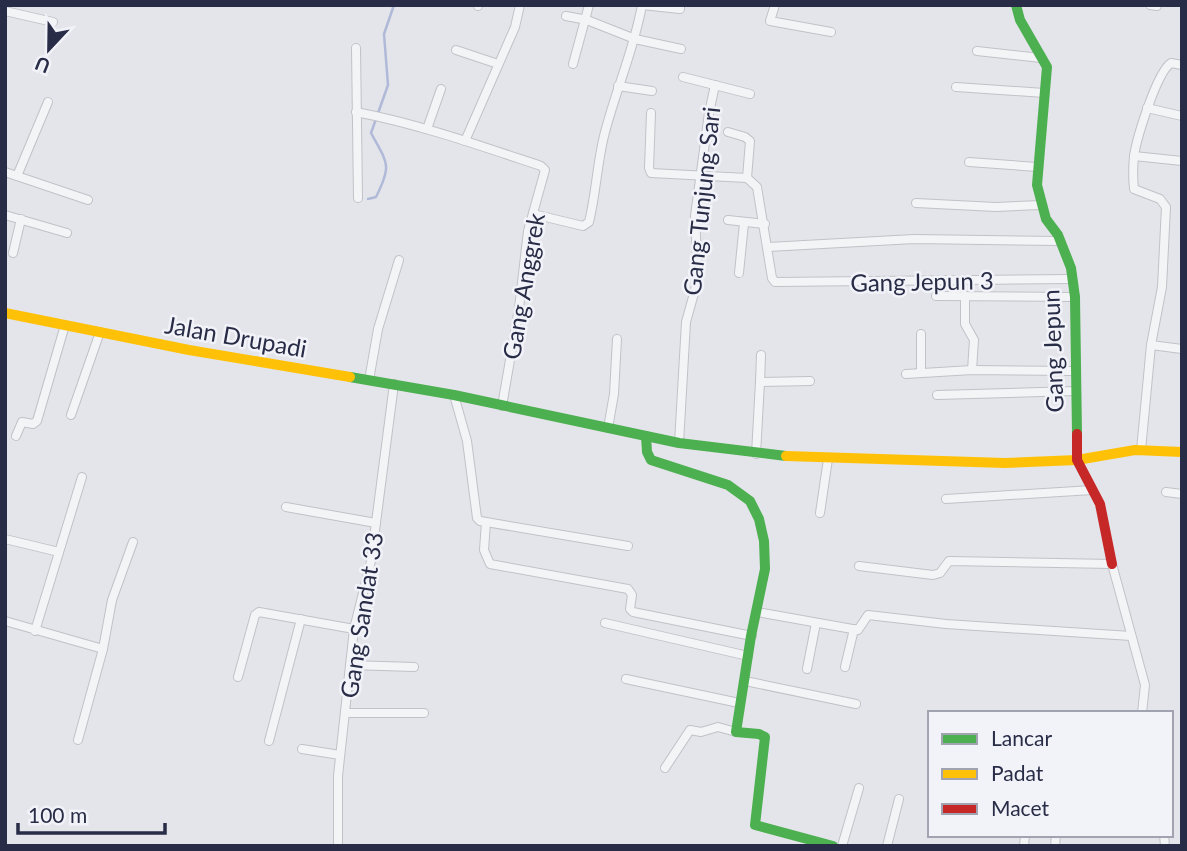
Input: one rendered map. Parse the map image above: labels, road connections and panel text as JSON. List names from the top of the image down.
{
  "streets": {
    "street": [
      "Gang Tunjung Sari",
      "Gang Jepun 3",
      "Gang Anggrek",
      "Jalan Drupadi",
      "Gang Jepun",
      "Gang Sandat 33"
    ]
  },
  "crossings": [
    ["Gang Tunjung Sari", "Jalan Drupadi"],
    ["Gang Jepun 3", "Gang Jepun"],
    ["Gang Anggrek", "Jalan Drupadi"],
    ["Jalan Drupadi", "Gang Jepun"],
    ["Jalan Drupadi", "Gang Sandat 33"]
  ],
  "legend": ["Lancar", "Padat", "Macet"],
  "scale_bar": "100 m",
  "north": "bottom"
}
